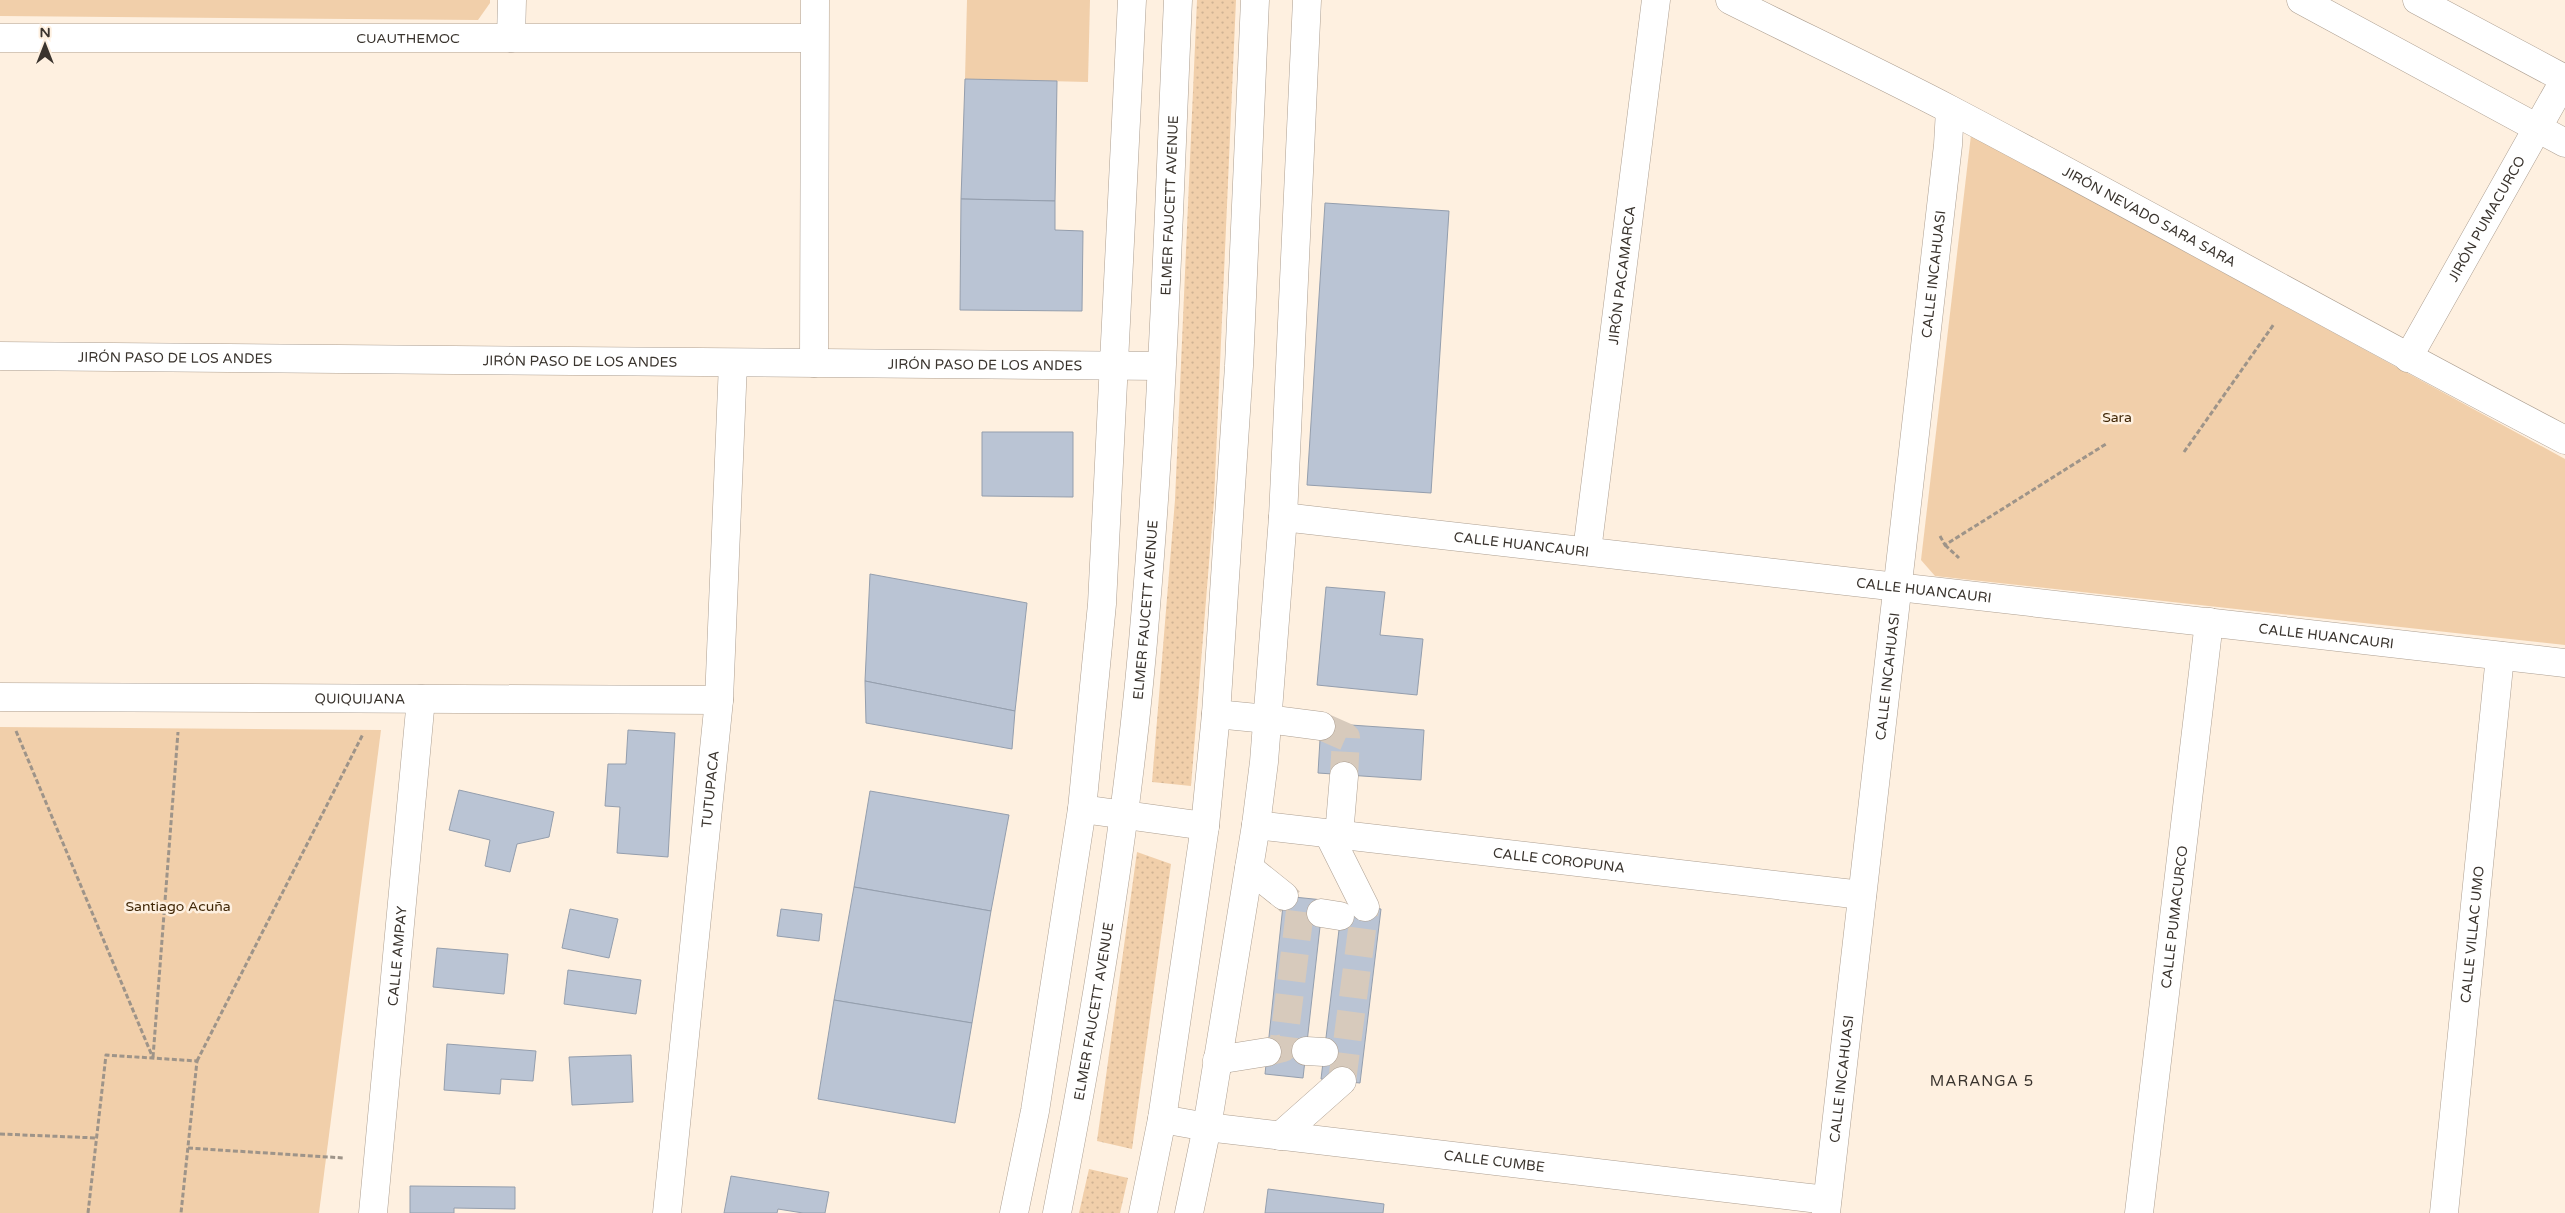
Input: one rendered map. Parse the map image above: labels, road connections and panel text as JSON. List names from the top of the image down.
{
  "streets": {
    "street": [
      "CUAUTHEMOC",
      "ELMER FAUCETT AVENUE",
      "JIRÓN NEVADO SARA SARA",
      "JIRÓN PUMACURCO",
      "CALLE INCAHUASI",
      "JIRÓN PACAMARCA",
      "JIRÓN PASO DE LOS ANDES",
      "CALLE HUANCAURI",
      "QUIQUIJANA",
      "TUTUPACA",
      "CALLE COROPUNA",
      "CALLE PUMACURCO",
      "CALLE VILLAC UMO",
      "CALLE AMPAY",
      "CALLE CUMBE"
    ]
  },
  "crossings": [
    ["ELMER FAUCETT AVENUE", "JIRÓN PASO DE LOS ANDES"],
    ["JIRÓN NEVADO SARA SARA", "JIRÓN PUMACURCO"],
    ["JIRÓN NEVADO SARA SARA", "CALLE INCAHUASI"],
    ["CALLE INCAHUASI", "CALLE HUANCAURI"],
    ["CALLE INCAHUASI", "CALLE COROPUNA"],
    ["CALLE INCAHUASI", "CALLE CUMBE"],
    ["JIRÓN PACAMARCA", "CALLE HUANCAURI"],
    ["JIRÓN PASO DE LOS ANDES", "TUTUPACA"],
    ["CALLE HUANCAURI", "CALLE PUMACURCO"],
    ["CALLE HUANCAURI", "CALLE VILLAC UMO"],
    ["QUIQUIJANA", "TUTUPACA"],
    ["QUIQUIJANA", "CALLE AMPAY"]
  ],
  "districts": ["MARANGA 5"],
  "parks": ["Sara", "Santiago Acuña"],
  "north": "top"
}
